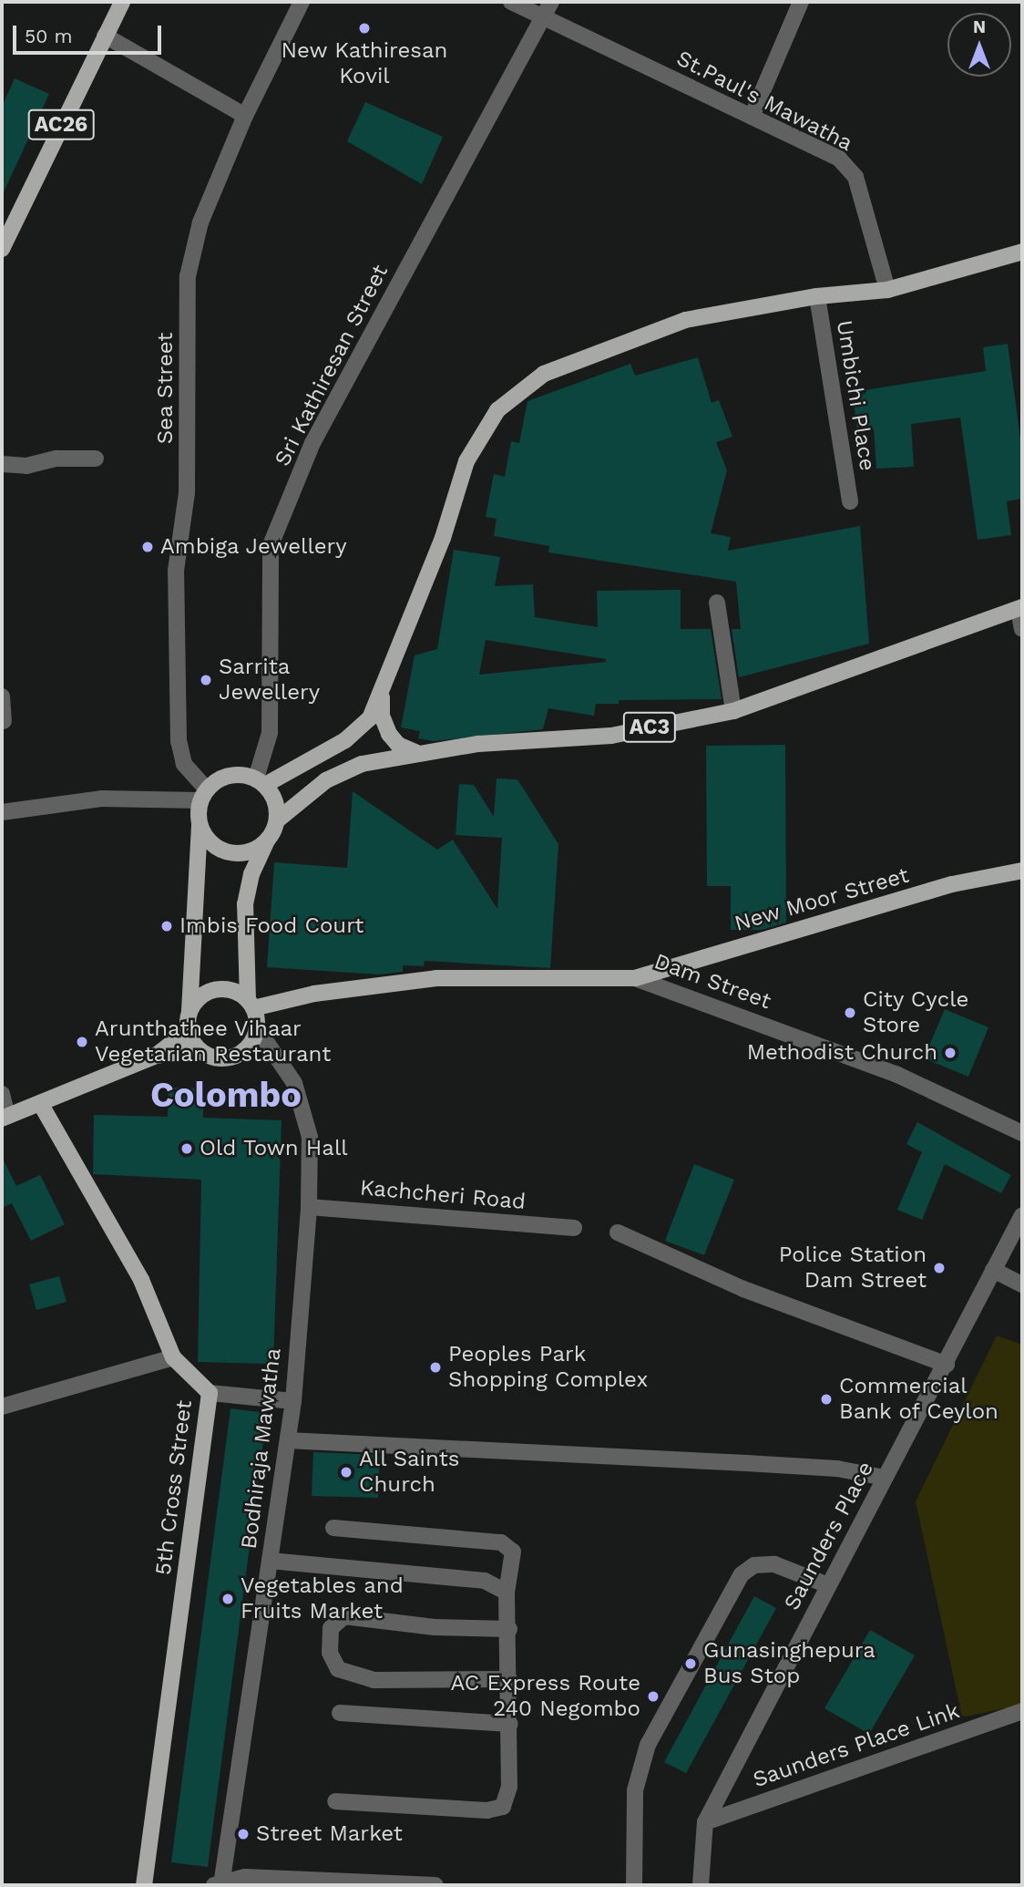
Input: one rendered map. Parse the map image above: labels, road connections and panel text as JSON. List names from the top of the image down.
{
  "streets": {
    "main road": [
      "AC26",
      "AC3",
      "New Moor Street",
      "Dam Street",
      "5th Cross Street"
    ],
    "street": [
      "St.Paul's Mawatha",
      "Sri Kathiresan Street",
      "Sea Street",
      "Umbichi Place",
      "Kachcheri Road",
      "Bodhiraja Mawatha",
      "Saunders Place",
      "Saunders Place Link"
    ]
  },
  "crossings": [
    ["St.Paul's Mawatha", "Sri Kathiresan Street"],
    ["Sri Kathiresan Street", "Sea Street"],
    ["Sri Kathiresan Street", "AC3"],
    ["Sea Street", "AC3"],
    ["New Moor Street", "Dam Street"],
    ["Dam Street", "Bodhiraja Mawatha"],
    ["Kachcheri Road", "Bodhiraja Mawatha"],
    ["Saunders Place", "Saunders Place Link"]
  ],
  "districts": ["Colombo"],
  "places": [
    "New Kathiresan Kovil",
    "Ambiga Jewellery",
    "Sarrita Jewellery",
    "Imbis Food Court",
    "City Cycle Store",
    "Arunthathee Vihaar Vegetarian Restaurant",
    "Methodist Church",
    "Old Town Hall",
    "Police Station Dam Street",
    "Peoples Park Shopping Complex",
    "Commercial Bank of Ceylon",
    "All Saints Church",
    "Vegetables and Fruits Market",
    "Gunasinghepura Bus Stop",
    "AC Express Route 240 Negombo",
    "Street Market"
  ],
  "scale_bar": "50 m",
  "north": "top"
}
